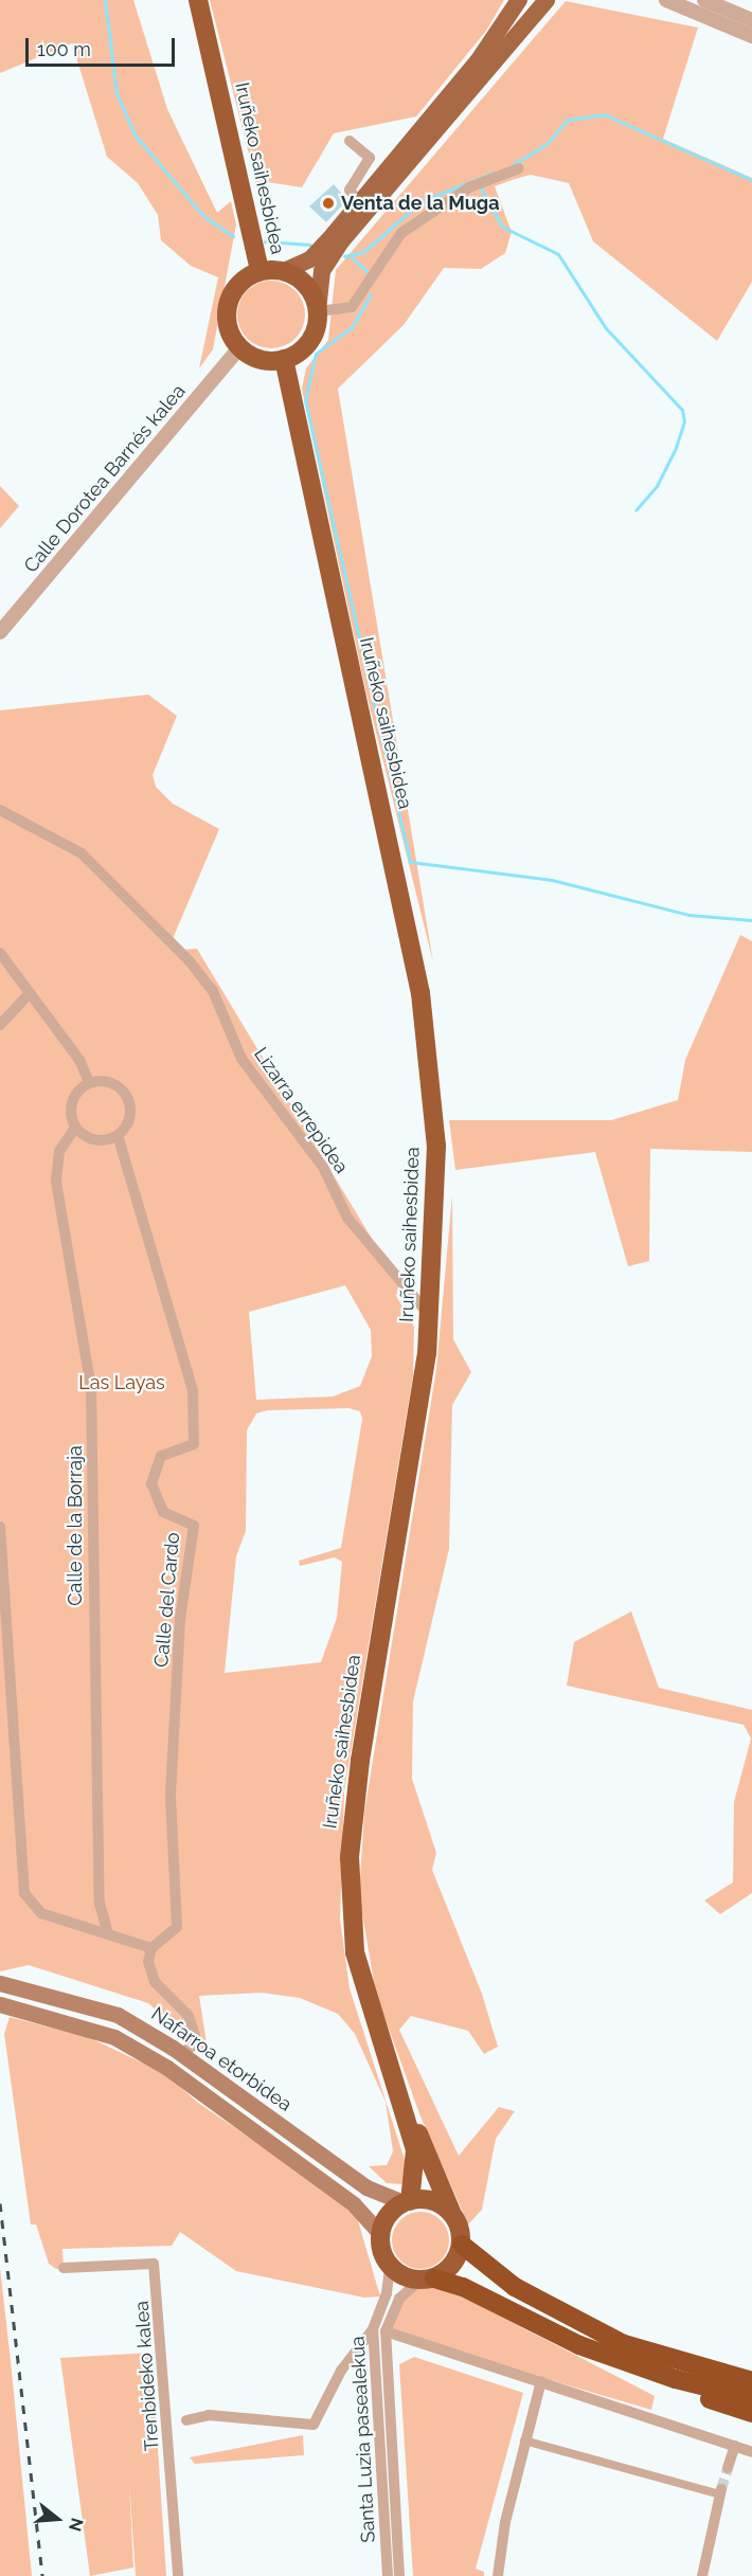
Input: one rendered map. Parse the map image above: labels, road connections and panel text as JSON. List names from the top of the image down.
{
  "streets": {
    "highway": ["Iruñeko saihesbidea"],
    "main road": ["Nafarroa etorbidea"],
    "street": [
      "Calle Dorotea Barnés kalea",
      "Lizarra errepidea",
      "Calle de la Borraja",
      "Calle del Cardo",
      "Trenbideko kalea",
      "Santa Luzia pasealekua"
    ]
  },
  "crossings": [
    ["Iruñeko saihesbidea", "Calle Dorotea Barnés kalea"],
    ["Iruñeko saihesbidea", "Lizarra errepidea"],
    ["Iruñeko saihesbidea", "Nafarroa etorbidea"],
    ["Iruñeko saihesbidea", "Santa Luzia pasealekua"],
    ["Calle de la Borraja", "Calle del Cardo"],
    ["Nafarroa etorbidea", "Santa Luzia pasealekua"],
    ["Trenbideko kalea", "Santa Luzia pasealekua"]
  ],
  "parks": ["Las Layas"],
  "places": ["Venta de la Muga"],
  "scale_bar": "100 m",
  "north": "right"
}
